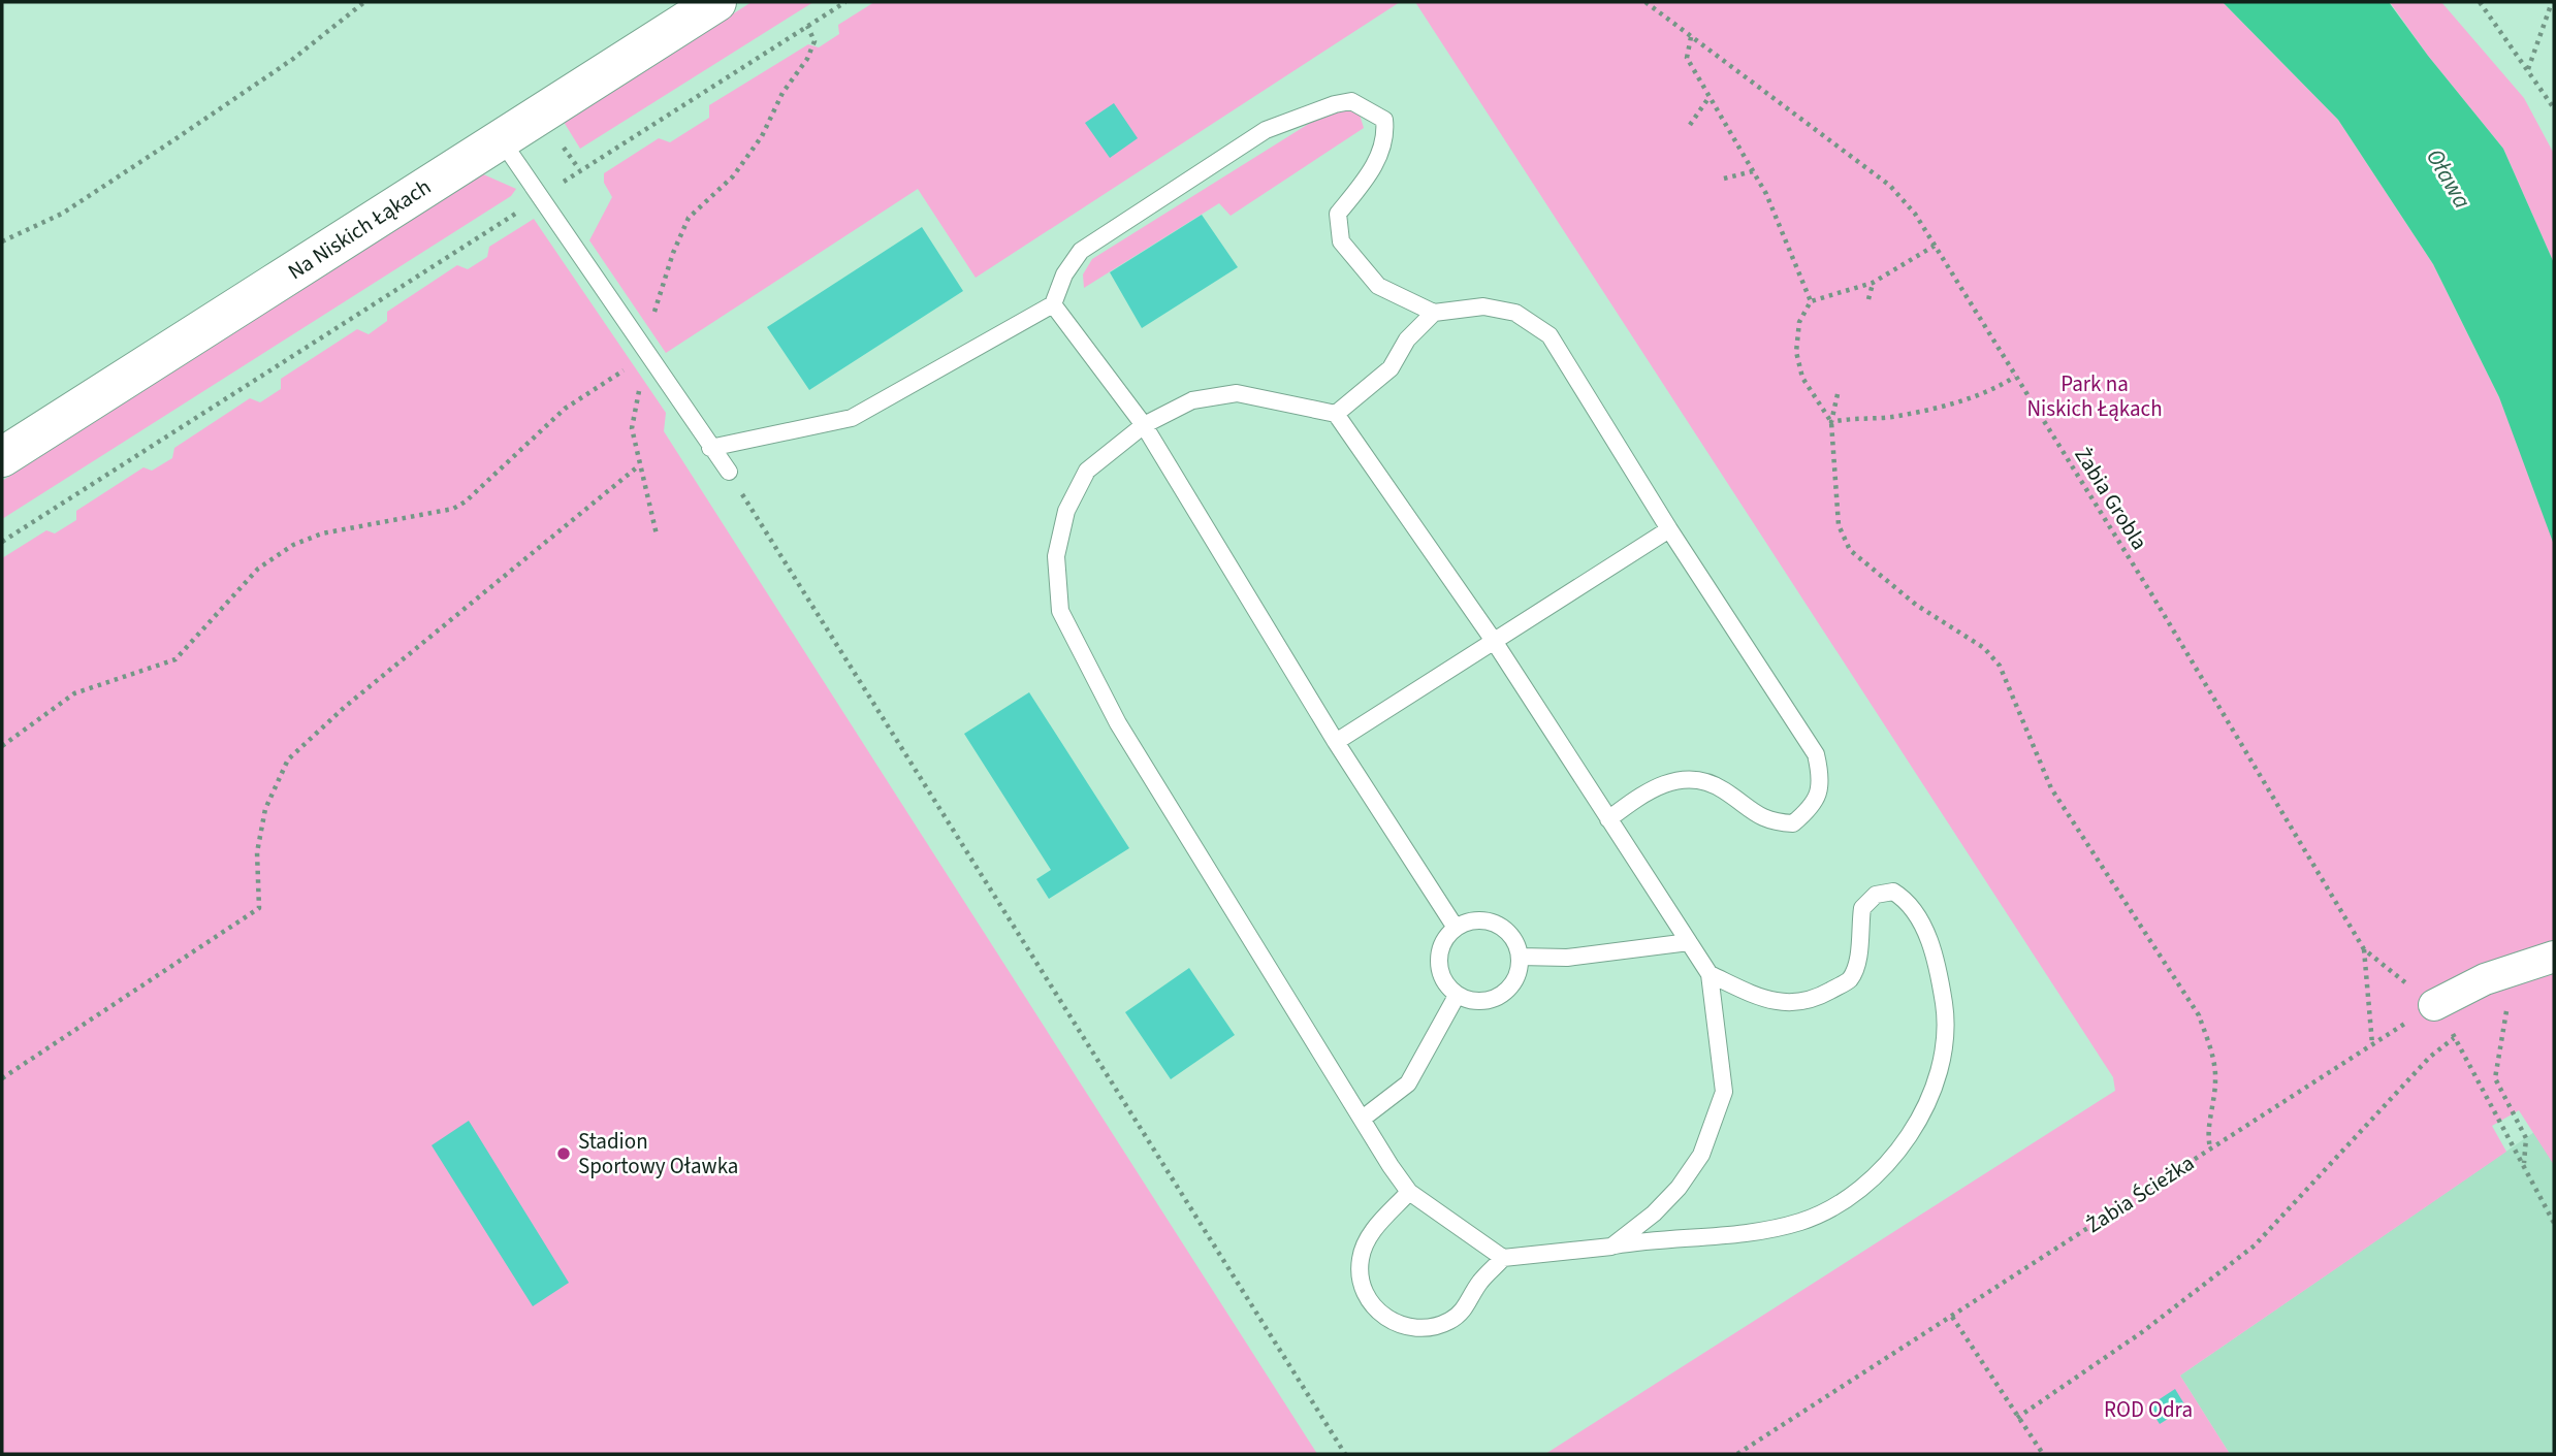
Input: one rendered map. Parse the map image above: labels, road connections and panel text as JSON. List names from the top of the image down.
{
  "streets": {
    "street": ["Na Niskich Łąkach"],
    "path": ["Żabia Grobla", "Żabia Ścieżka"]
  },
  "crossings": [
    ["Żabia Grobla", "Żabia Ścieżka"]
  ],
  "water": ["Oława"],
  "parks": ["Park na Niskich Łąkach", "ROD Odra"],
  "places": ["Stadion Sportowy Oławka"]
}
